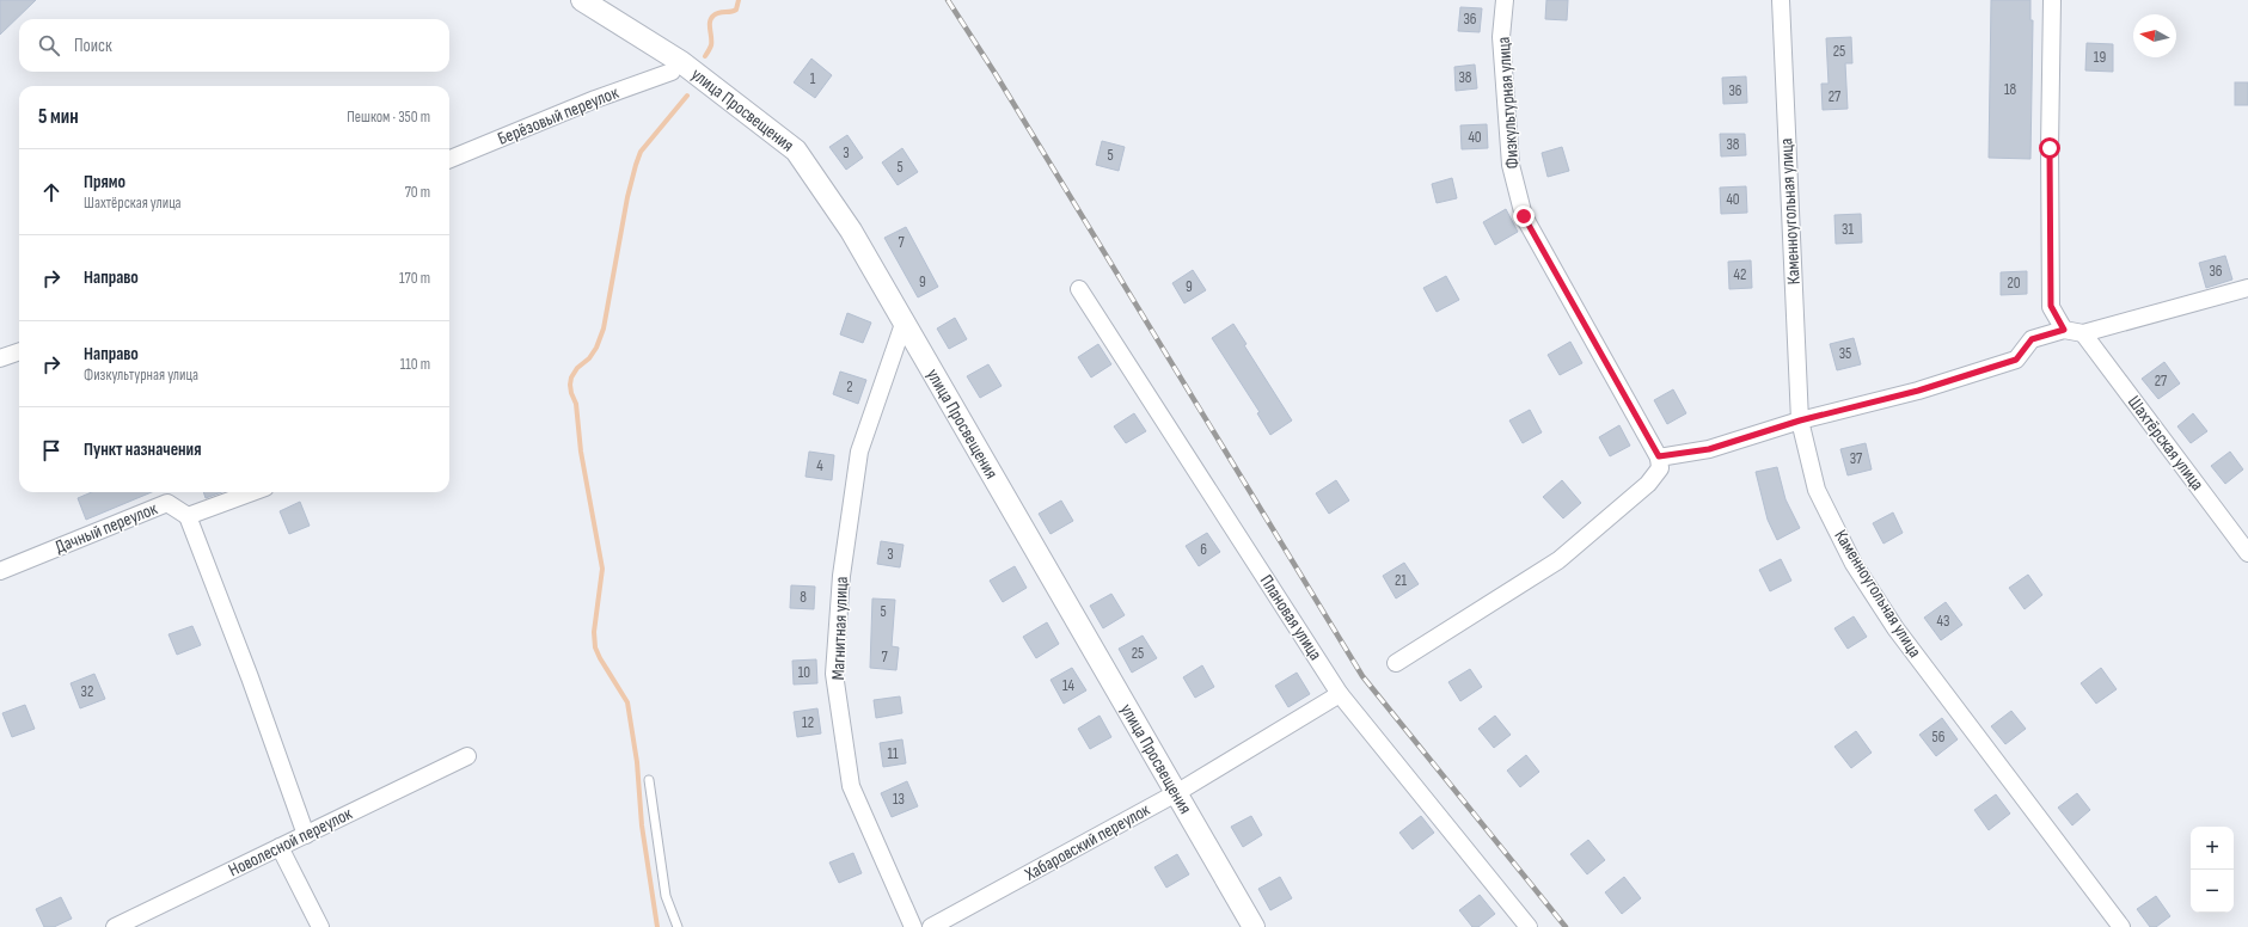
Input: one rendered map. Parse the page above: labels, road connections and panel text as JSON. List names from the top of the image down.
{
  "streets": {
    "street": [
      "Физкультурная улица",
      "улица Просвещения",
      "Берёзовый переулок",
      "Каменноугольная улица",
      "Шахтёрская улица",
      "Дачный переулок",
      "Плановая улица",
      "Магнитная улица",
      "Новолесной переулок",
      "Хабаровский переулок"
    ]
  },
  "crossings": [
    ["улица Просвещения", "Магнитная улица"],
    ["улица Просвещения", "Хабаровский переулок"],
    ["Плановая улица", "Хабаровский переулок"]
  ],
  "house_numbers": [
    "36",
    "25",
    "19",
    "38",
    "1",
    "18",
    "36",
    "27",
    "40",
    "38",
    "3",
    "5",
    "5",
    "40",
    "31",
    "7",
    "36",
    "42",
    "9",
    "20",
    "9",
    "35",
    "27",
    "2",
    "37",
    "4",
    "6",
    "3",
    "21",
    "8",
    "5",
    "43",
    "25",
    "7",
    "10",
    "14",
    "32",
    "12",
    "56",
    "11",
    "13"
  ],
  "north": "left",
  "page": {
    "search": "Поиск",
    "heading": ["5 мин", "Пешком · 350 m"],
    "list": [
      ["Прямо", "Шахтёрская улица", "70 m"],
      ["Направо", "170 m"],
      ["Направо", "Физкультурная улица", "110 m"],
      "Пункт назначения"
    ],
    "map_buttons": ["+", "−"]
  }
}
